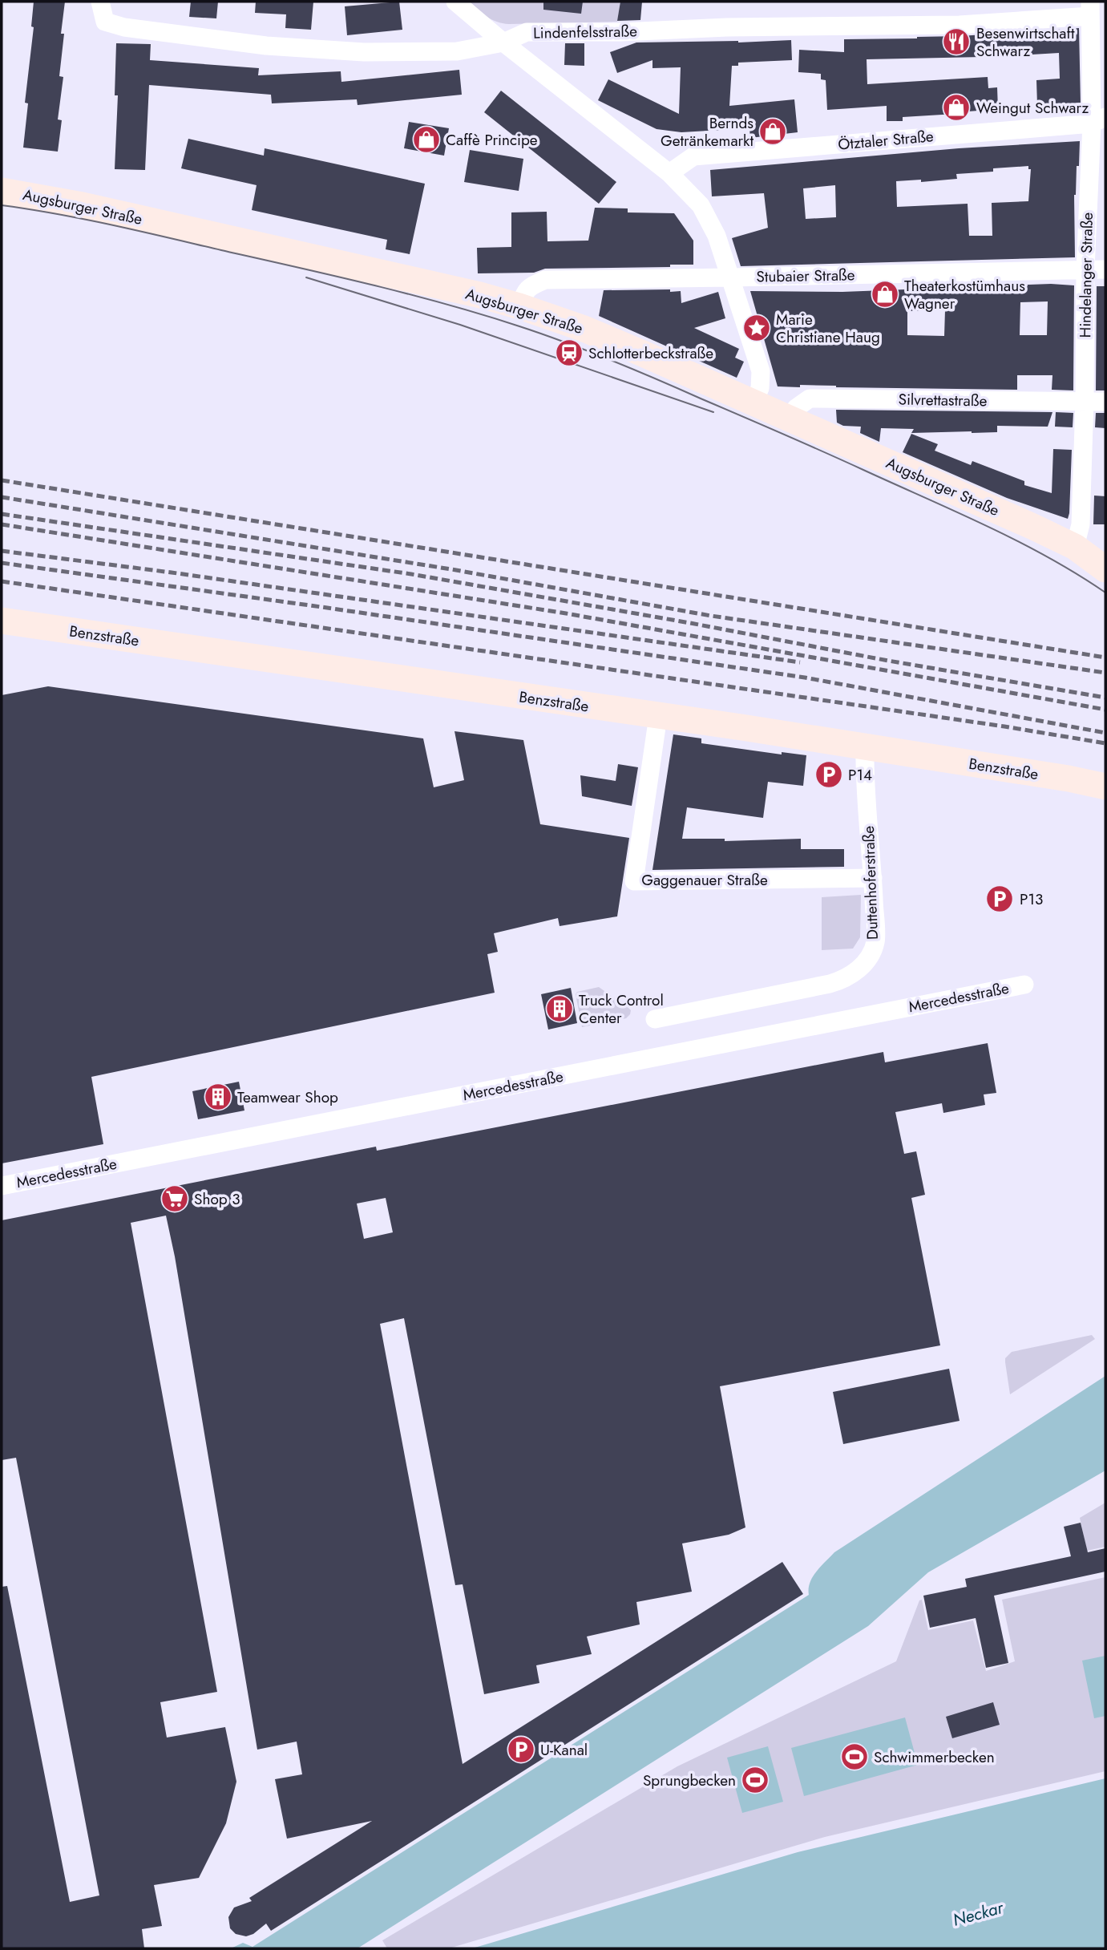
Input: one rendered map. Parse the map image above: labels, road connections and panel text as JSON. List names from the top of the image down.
{
  "streets": {
    "main road": ["Augsburger Straße", "Benzstraße"],
    "street": [
      "Lindenfelsstraße",
      "Ötztaler Straße",
      "Hindelanger Straße",
      "Stubaier Straße",
      "Silvrettastraße",
      "Gaggenauer Straße",
      "Duttenhoferstraße",
      "Mercedesstraße"
    ]
  },
  "crossings": [
    ["Lindenfelsstraße", "Hindelanger Straße"],
    ["Ötztaler Straße", "Hindelanger Straße"],
    ["Augsburger Straße", "Hindelanger Straße"],
    ["Augsburger Straße", "Stubaier Straße"],
    ["Augsburger Straße", "Silvrettastraße"],
    ["Hindelanger Straße", "Stubaier Straße"],
    ["Hindelanger Straße", "Silvrettastraße"],
    ["Benzstraße", "Gaggenauer Straße"],
    ["Benzstraße", "Duttenhoferstraße"],
    ["Gaggenauer Straße", "Duttenhoferstraße"]
  ],
  "water": ["Neckar"],
  "places": {
    "restaurant": ["Besenwirtschaft Schwarz"],
    "shop": [
      "Weingut Schwarz",
      "Bernds Getränkemarkt",
      "Caffè Principe",
      "Theaterkostümhaus Wagner"
    ],
    "place": ["Marie Christiane Haug"],
    "station": ["Schlotterbeckstraße"],
    "parking": ["P14", "P13", "U-Kanal"],
    "building": ["Truck Control Center", "Teamwear Shop"],
    "supermarket": ["Shop 3"],
    "sports": ["Schwimmerbecken", "Sprungbecken"]
  }
}
